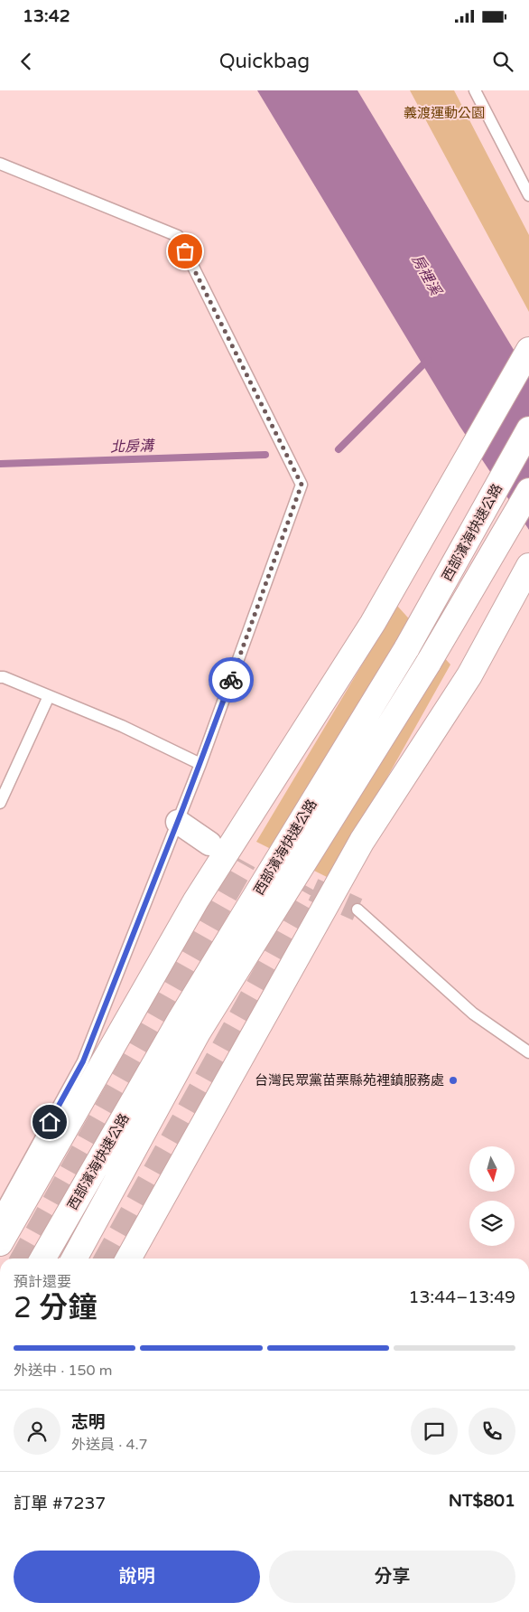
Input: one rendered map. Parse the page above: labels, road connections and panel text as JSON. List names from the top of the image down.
{
  "streets": {
    "main road": ["西部濱海快速公路"]
  },
  "water": ["房裡溪", "北房溝"],
  "parks": ["義渡運動公園"],
  "places": ["台灣民眾黨苗栗縣苑裡鎮服務處"],
  "north": "bottom",
  "page": {
    "status": "13:42",
    "header": "Quickbag",
    "heading": ["2 分鐘", "預計還要", "13:44–13:49"],
    "panel": [
      "志明",
      "外送員 · 4.7",
      "訂單 #7237",
      "NT$801"
    ],
    "bar": "外送中 · 150 m",
    "buttons": ["說明", "分享"]
  }
}
